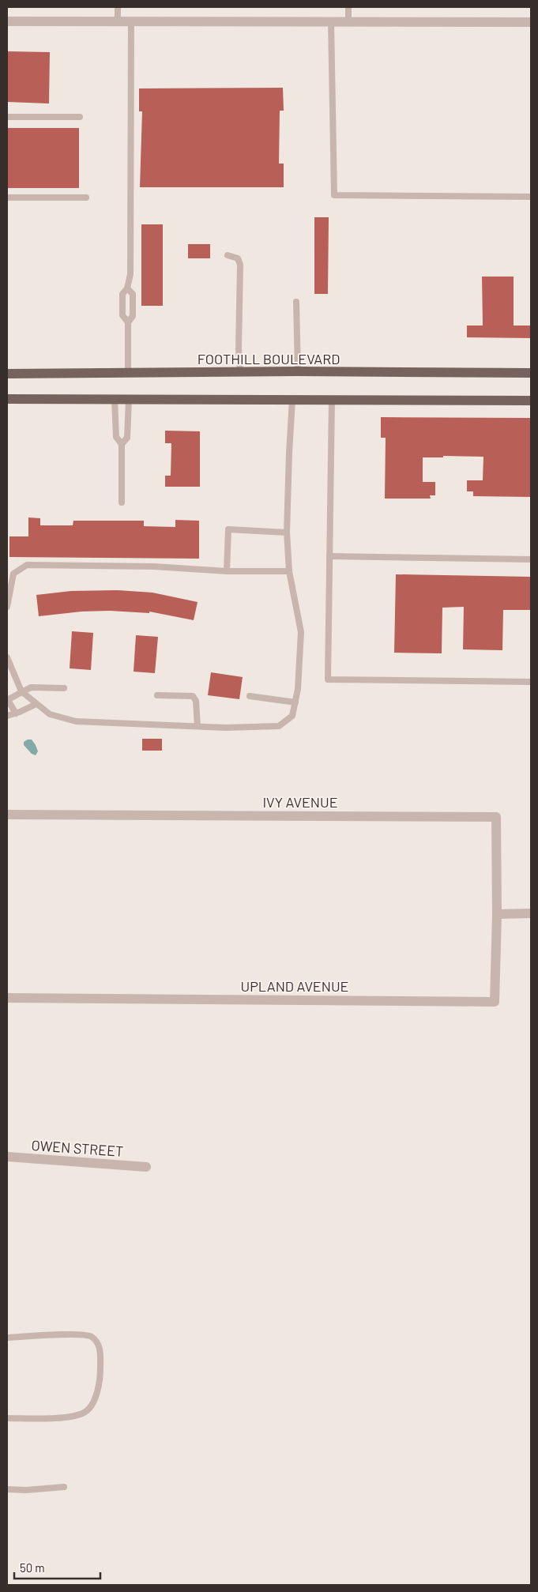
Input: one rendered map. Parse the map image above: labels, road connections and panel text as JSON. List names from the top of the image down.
{
  "streets": {
    "main road": ["FOOTHILL BOULEVARD"],
    "street": ["IVY AVENUE", "UPLAND AVENUE", "OWEN STREET"]
  },
  "crossings": [
    ["IVY AVENUE", "UPLAND AVENUE"]
  ],
  "scale_bar": "50 m"
}
